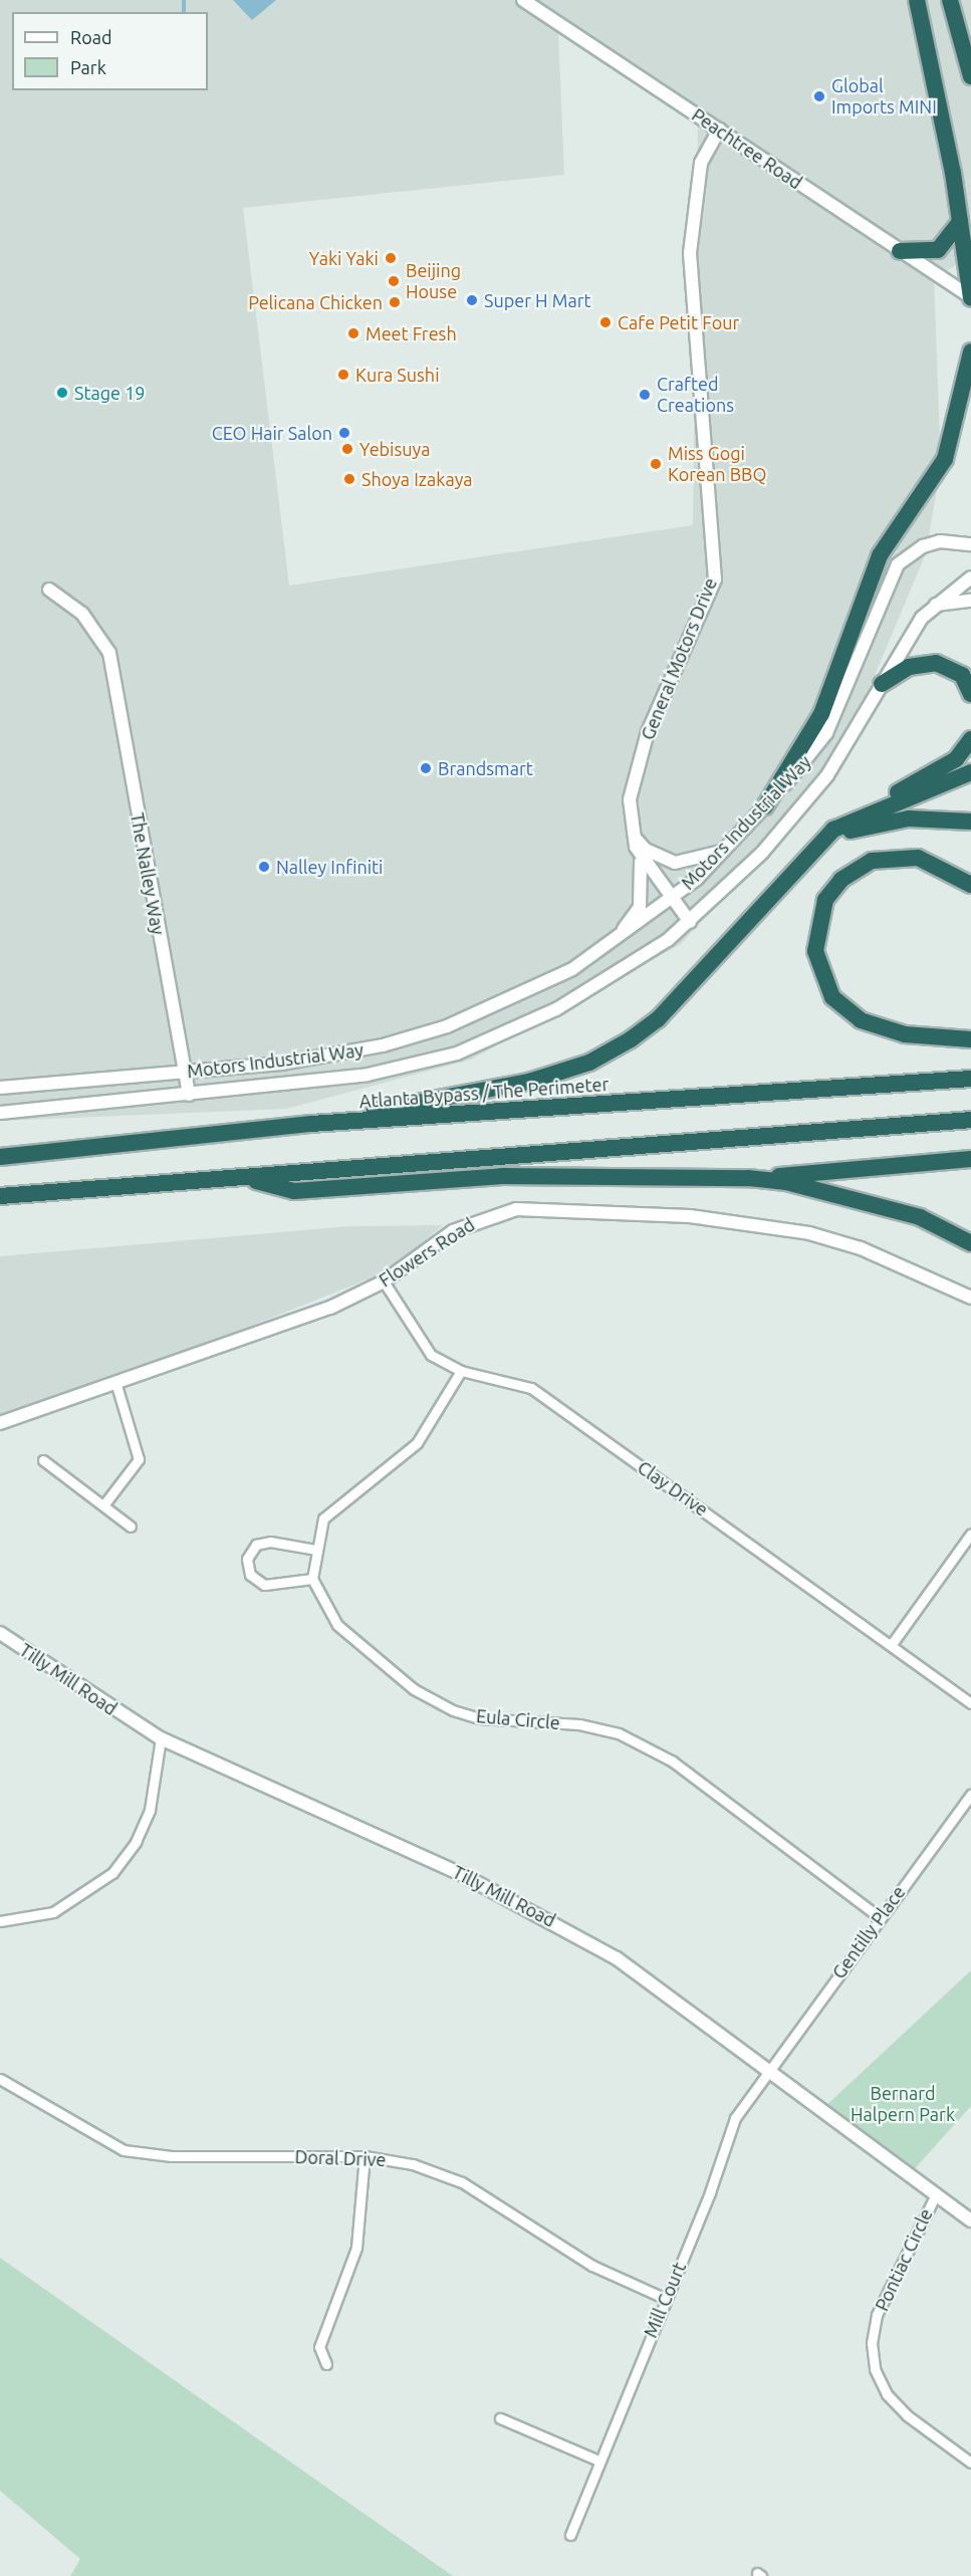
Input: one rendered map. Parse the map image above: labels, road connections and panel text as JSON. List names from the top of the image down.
{
  "streets": {
    "highway": ["Atlanta Bypass / The Perimeter"],
    "street": [
      "Peachtree Road",
      "General Motors Drive",
      "Motors Industrial Way",
      "The Nalley Way",
      "Flowers Road",
      "Clay Drive",
      "Tilly Mill Road",
      "Eula Circle",
      "Gentilly Place",
      "Doral Drive",
      "Pontiac Circle",
      "Mill Court"
    ]
  },
  "crossings": [
    ["Peachtree Road", "General Motors Drive"],
    ["General Motors Drive", "Motors Industrial Way"],
    ["Motors Industrial Way", "The Nalley Way"],
    ["Flowers Road", "Clay Drive"],
    ["Tilly Mill Road", "Gentilly Place"],
    ["Tilly Mill Road", "Pontiac Circle"],
    ["Tilly Mill Road", "Mill Court"],
    ["Eula Circle", "Gentilly Place"],
    ["Gentilly Place", "Mill Court"],
    ["Doral Drive", "Mill Court"]
  ],
  "parks": ["Bernard Halpern Park"],
  "places": [
    "Global Imports MINI",
    "Yaki Yaki",
    "Beijing House",
    "Super H Mart",
    "Pelicana Chicken",
    "Cafe Petit Four",
    "Meet Fresh",
    "Kura Sushi",
    "Stage 19",
    "Crafted Creations",
    "CEO Hair Salon",
    "Yebisuya",
    "Miss Gogi Korean BBQ",
    "Shoya Izakaya",
    "Brandsmart",
    "Nalley Infiniti"
  ],
  "legend": ["Road", "Park"]
}
